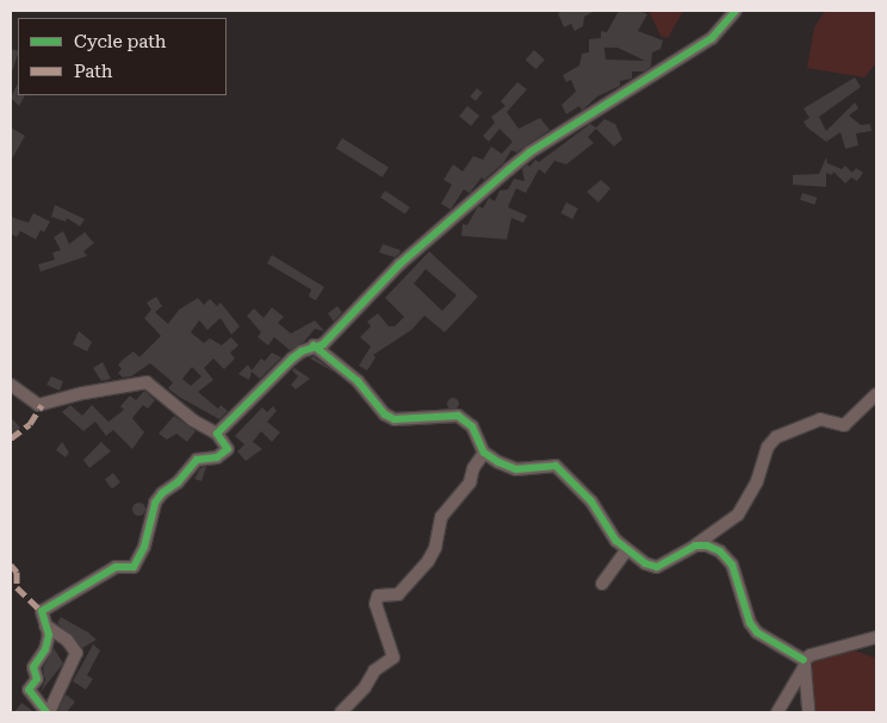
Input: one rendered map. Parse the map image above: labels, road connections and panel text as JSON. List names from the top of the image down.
{
  "legend": ["Cycle path", "Path"]
}
